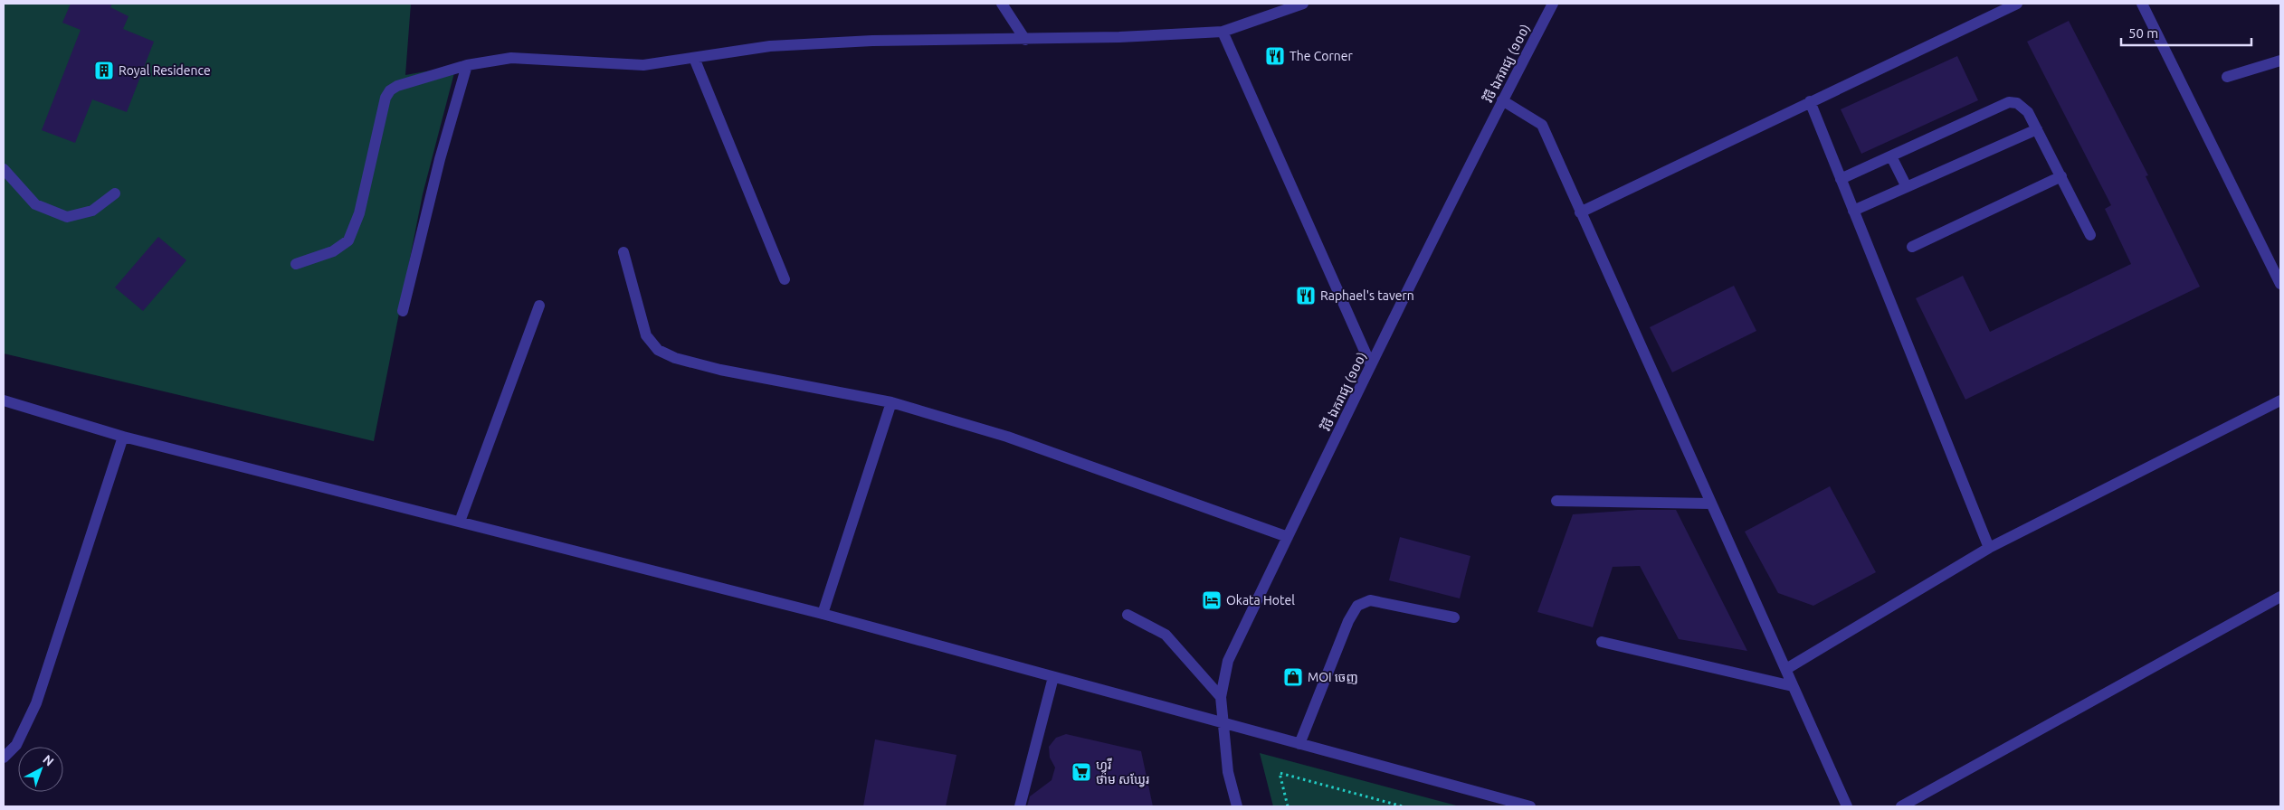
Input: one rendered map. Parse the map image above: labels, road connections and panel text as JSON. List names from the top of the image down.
{
  "streets": {
    "street": ["វិថី ឯករាជ្យ (១០០)"]
  },
  "places": {
    "restaurant": ["The Corner", "Raphael's tavern"],
    "building": ["Royal Residence"],
    "hotel": ["Okata Hotel"],
    "shop": ["MOI ចេញ"],
    "supermarket": ["ហ្វូរី ថាម សឃ្វែរ"]
  },
  "scale_bar": "50 m",
  "north": "top right"
}
